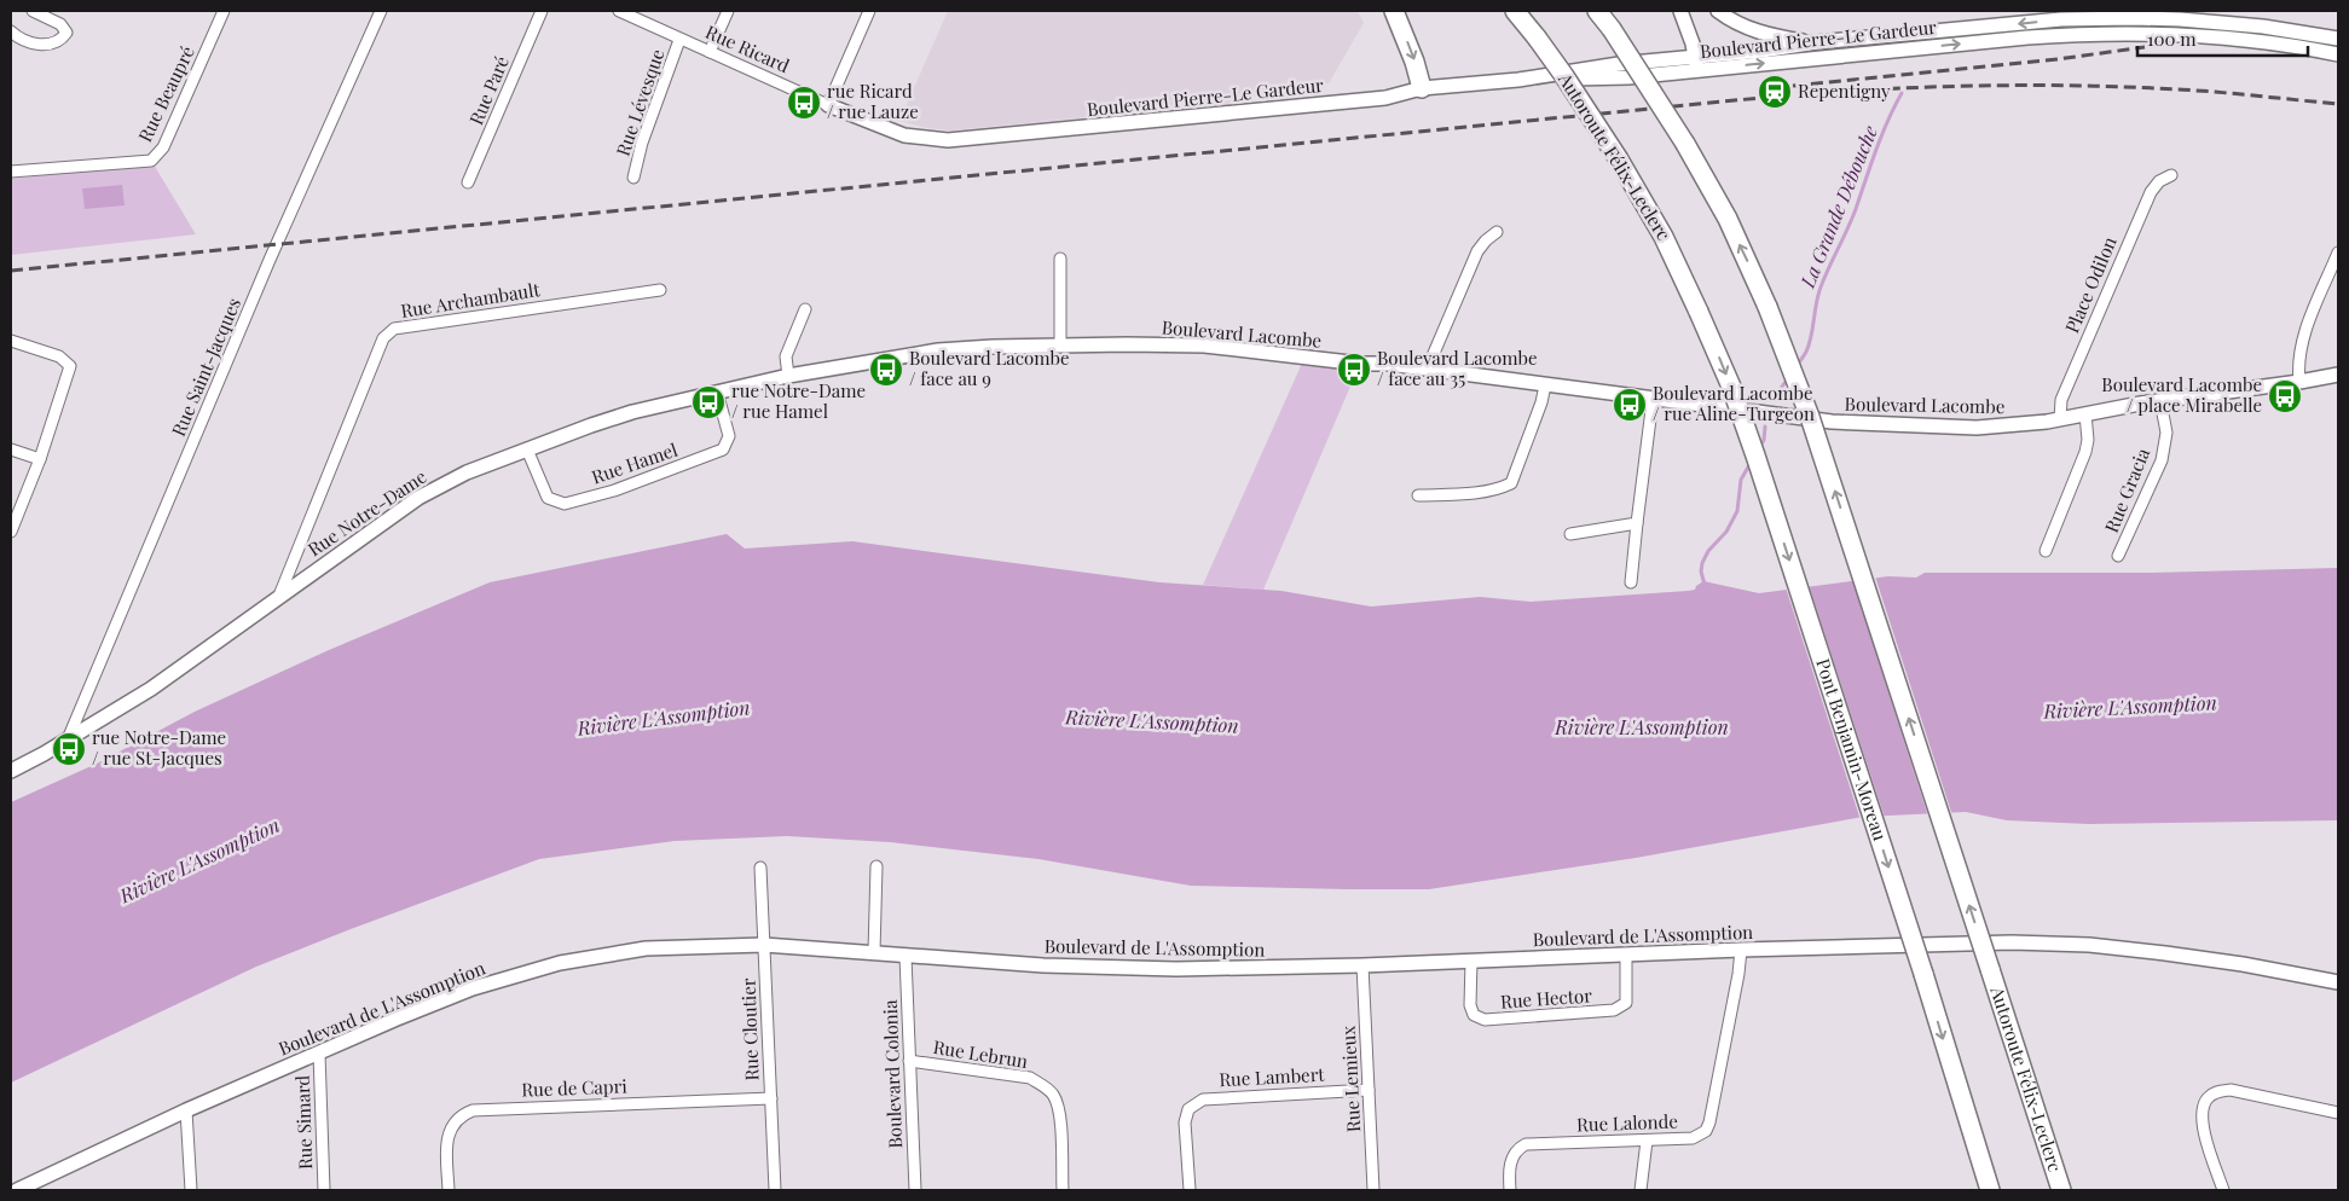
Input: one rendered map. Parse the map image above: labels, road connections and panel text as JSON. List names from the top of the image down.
{
  "streets": {
    "highway": ["Autoroute Félix-Leclerc", "Pont Benjamin-Moreau"],
    "street": [
      "Boulevard Pierre-Le Gardeur",
      "Rue Ricard",
      "Rue Paré",
      "Rue Beaupré",
      "Rue Lévesque",
      "Place Odilon",
      "Rue Archambault",
      "Boulevard Lacombe",
      "Rue Saint-Jacques",
      "Rue Hamel",
      "Rue Gracia",
      "Rue Notre-Dame",
      "Boulevard de L'Assomption",
      "Rue Hector",
      "Rue Cloutier",
      "Rue Lebrun",
      "Boulevard Colonia",
      "Rue Lambert",
      "Rue Lemieux",
      "Rue de Capri",
      "Rue Simard",
      "Rue Lalonde"
    ]
  },
  "crossings": [
    ["Boulevard Pierre-Le Gardeur", "Rue Ricard"],
    ["Rue Ricard", "Rue Lévesque"],
    ["Autoroute Félix-Leclerc", "Pont Benjamin-Moreau"],
    ["Place Odilon", "Boulevard Lacombe"],
    ["Rue Archambault", "Rue Notre-Dame"],
    ["Boulevard Lacombe", "Rue Gracia"],
    ["Boulevard Lacombe", "Rue Notre-Dame"],
    ["Rue Saint-Jacques", "Rue Notre-Dame"],
    ["Rue Hamel", "Rue Notre-Dame"],
    ["Boulevard de L'Assomption", "Rue Hector"],
    ["Boulevard de L'Assomption", "Rue Cloutier"],
    ["Boulevard de L'Assomption", "Boulevard Colonia"],
    ["Boulevard de L'Assomption", "Rue Lemieux"],
    ["Boulevard de L'Assomption", "Rue Simard"],
    ["Boulevard de L'Assomption", "Rue Lalonde"],
    ["Rue Cloutier", "Rue de Capri"],
    ["Rue Lebrun", "Boulevard Colonia"],
    ["Rue Lambert", "Rue Lemieux"]
  ],
  "one_way": ["Autoroute Félix-Leclerc", "Pont Benjamin-Moreau"],
  "water": ["La Grande Débouche", "Rivière L'Assomption"],
  "places": {
    "station": ["Repentigny"],
    "bus stop": [
      "rue Ricard / rue Lauze",
      "Boulevard Lacombe / face au 9",
      "Boulevard Lacombe / face au 35",
      "Boulevard Lacombe / place Mirabelle",
      "rue Notre-Dame / rue Hamel",
      "Boulevard Lacombe / rue Aline-Turgeon",
      "rue Notre-Dame / rue St-Jacques"
    ]
  },
  "scale_bar": "100 m"
}
